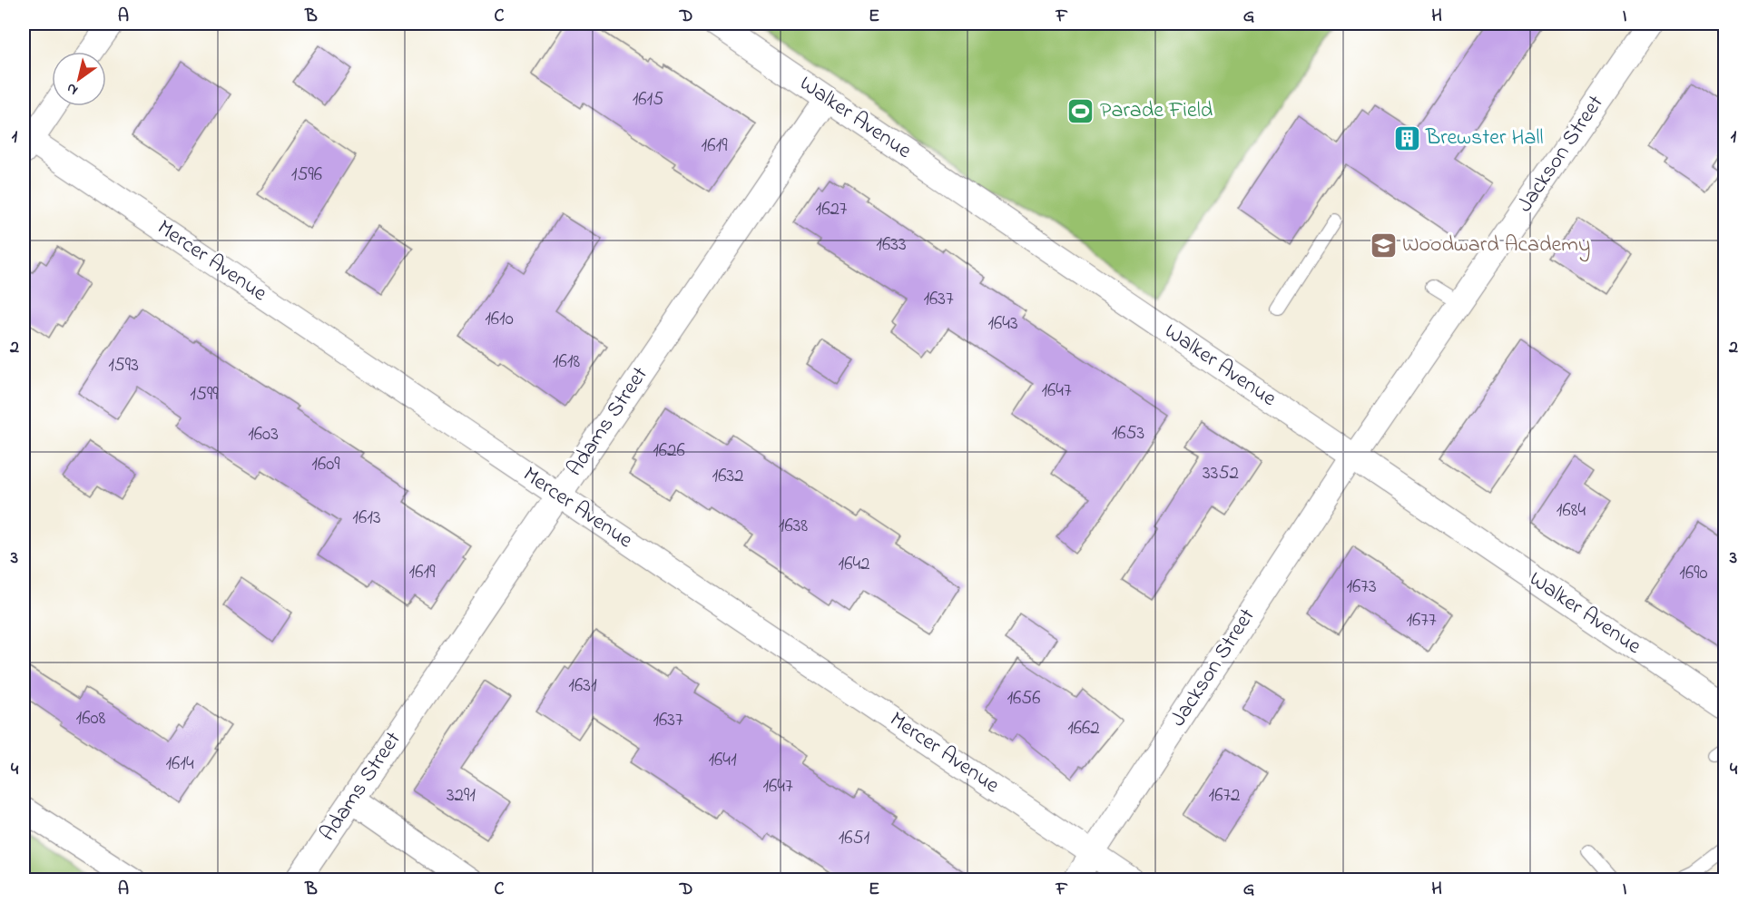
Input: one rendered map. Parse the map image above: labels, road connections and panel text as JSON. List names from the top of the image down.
{
  "streets": {
    "street": [
      "Walker Avenue",
      "Jackson Street",
      "Mercer Avenue",
      "Adams Street"
    ]
  },
  "crossings": [
    ["Walker Avenue", "Jackson Street"],
    ["Walker Avenue", "Adams Street"],
    ["Jackson Street", "Mercer Avenue"],
    ["Mercer Avenue", "Adams Street"]
  ],
  "places": {
    "sports": ["Parade Field"],
    "building": ["Brewster Hall"],
    "school or university": ["Woodward Academy"]
  },
  "house_numbers": [
    "1615",
    "1619",
    "1596",
    "1627",
    "1633",
    "1637",
    "1610",
    "1643",
    "1618",
    "1593",
    "1647",
    "1599",
    "1653",
    "1603",
    "1626",
    "1609",
    "3352",
    "1632",
    "1684",
    "1613",
    "1638",
    "1642",
    "1619",
    "1690",
    "1673",
    "1677",
    "1631",
    "1656",
    "1608",
    "1637",
    "1662",
    "1641",
    "1614",
    "1647",
    "3291",
    "1672",
    "1651"
  ],
  "north": "bottom left",
  "grid": {
    "columns": [
      "A",
      "B",
      "C",
      "D",
      "E",
      "F",
      "G",
      "H",
      "I"
    ],
    "rows": [
      "1",
      "2",
      "3",
      "4"
    ]
  }
}
